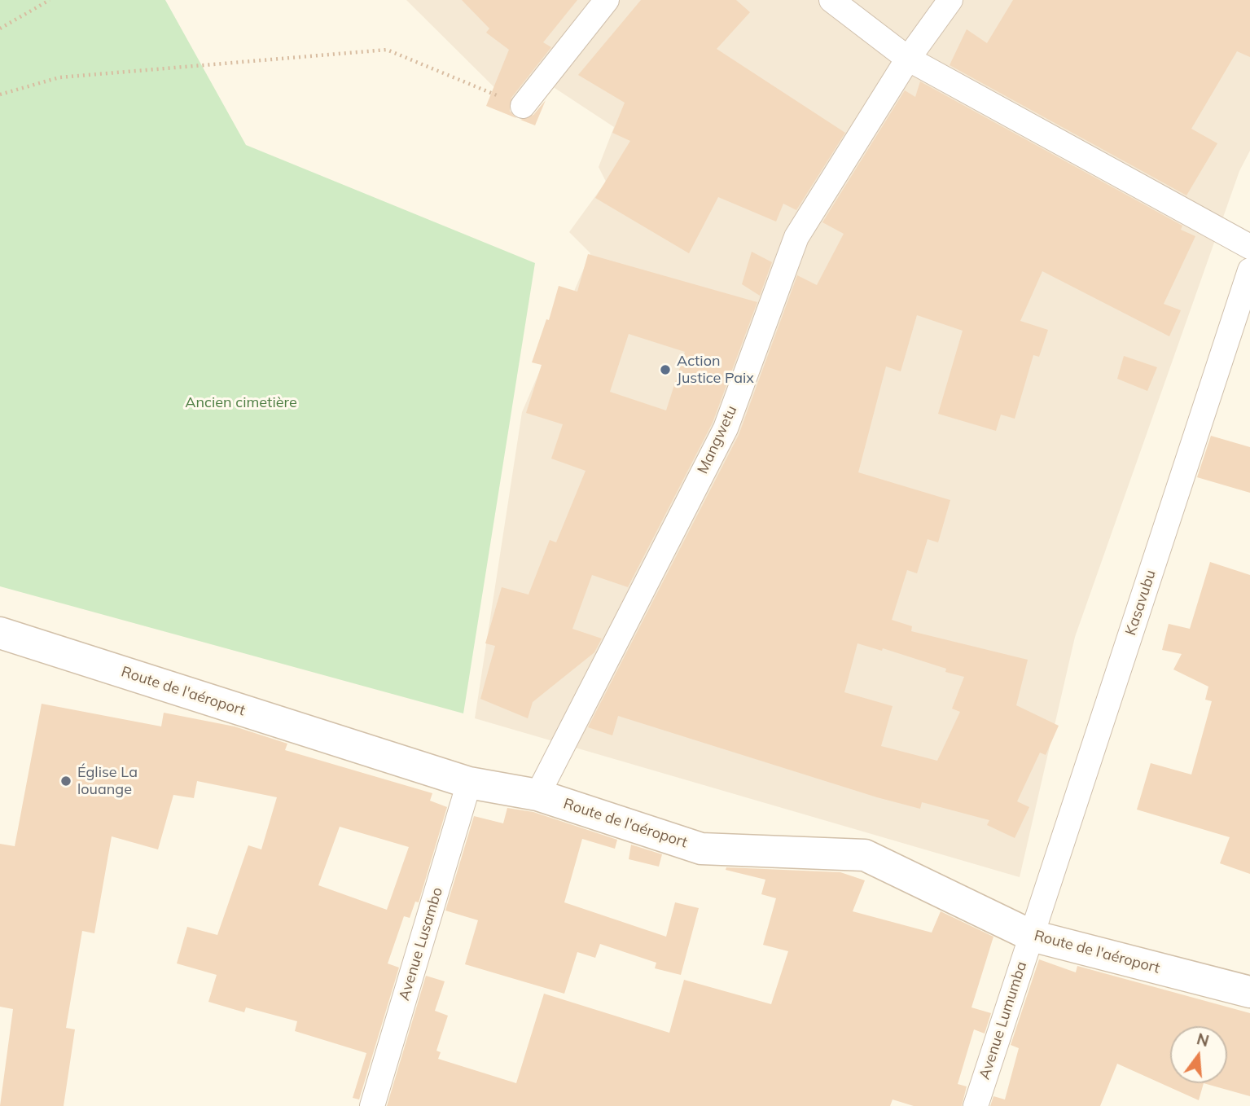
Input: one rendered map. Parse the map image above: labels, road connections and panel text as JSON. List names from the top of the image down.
{
  "streets": {
    "street": [
      "Mangwetu",
      "Kasavubu",
      "Route de l'aéroport",
      "Avenue Lusambo",
      "Avenue Lumumba"
    ]
  },
  "crossings": [
    ["Mangwetu", "Route de l'aéroport"],
    ["Kasavubu", "Route de l'aéroport"],
    ["Kasavubu", "Avenue Lumumba"],
    ["Route de l'aéroport", "Avenue Lusambo"],
    ["Route de l'aéroport", "Avenue Lumumba"]
  ],
  "parks": ["Ancien cimetière"],
  "places": ["Action Justice Paix", "Église La louange"],
  "north": "top"
}
